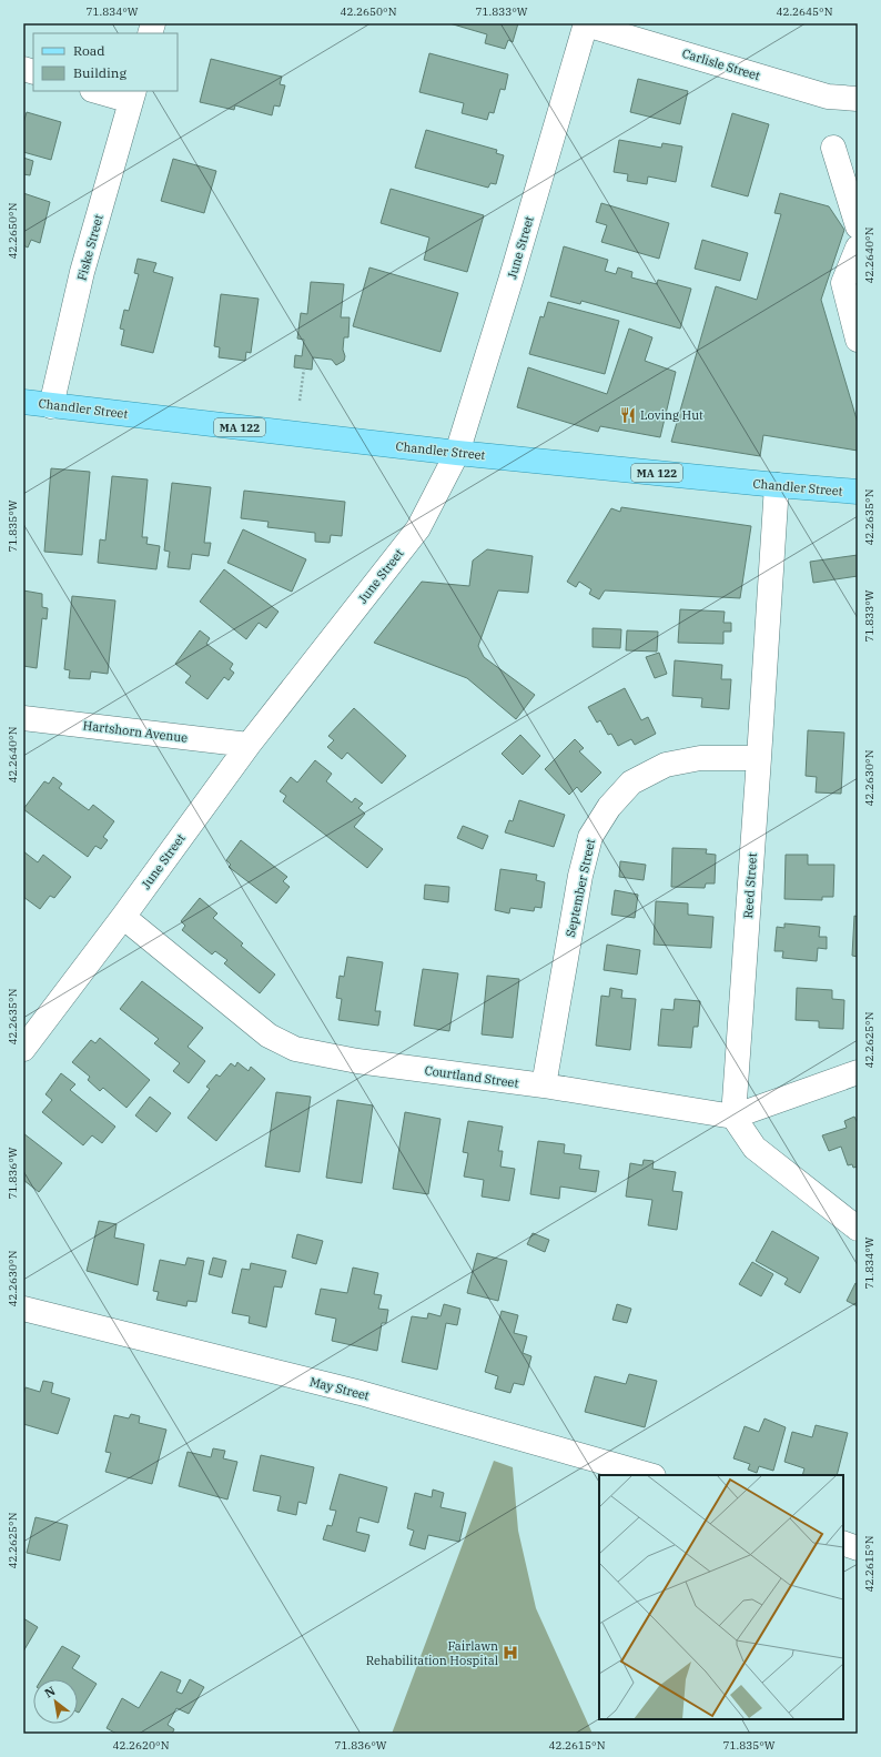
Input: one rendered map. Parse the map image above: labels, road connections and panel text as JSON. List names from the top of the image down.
{
  "streets": {
    "main road": ["Chandler Street", "MA 122"],
    "street": [
      "Carlisle Street",
      "Fiske Street",
      "June Street",
      "Hartshorn Avenue",
      "Reed Street",
      "September Street",
      "Courtland Street",
      "May Street"
    ]
  },
  "crossings": [
    ["Carlisle Street", "June Street"],
    ["Fiske Street", "Chandler Street"],
    ["June Street", "Chandler Street"],
    ["June Street", "Hartshorn Avenue"],
    ["June Street", "Courtland Street"],
    ["Chandler Street", "Reed Street"],
    ["Reed Street", "September Street"],
    ["Reed Street", "Courtland Street"],
    ["September Street", "Courtland Street"]
  ],
  "places": {
    "restaurant": ["Loving Hut"],
    "hospital": ["Fairlawn Rehabilitation Hospital"]
  },
  "legend": ["Road", "Building"],
  "north": "top left",
  "coordinates": [
    "71.834°W",
    "42.2650°N",
    "71.833°W",
    "42.2645°N",
    "42.2640°N",
    "42.2635°N",
    "71.835°W",
    "42.2630°N",
    "42.2625°N",
    "71.836°W",
    "42.2615°N",
    "42.2620°N"
  ]
}
